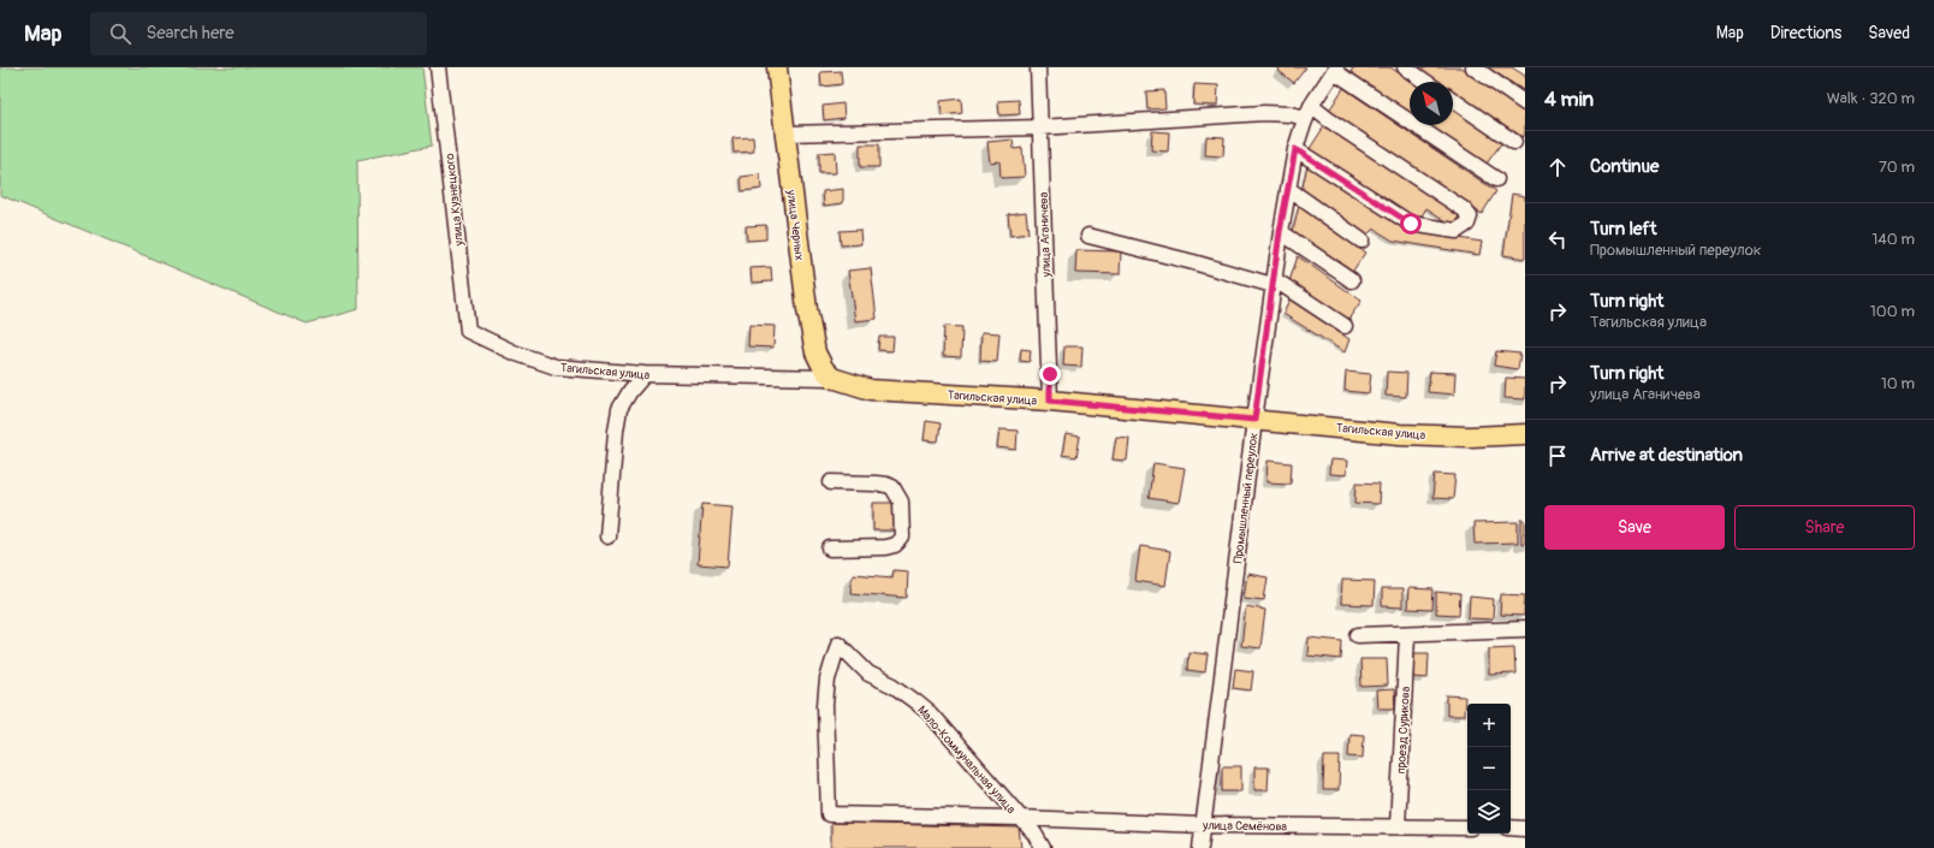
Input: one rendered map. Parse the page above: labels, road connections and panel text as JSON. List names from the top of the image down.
{
  "streets": {
    "main road": ["улица Черных", "Тагильская улица"],
    "street": [
      "улица Кузнецкого",
      "улица Аганичева",
      "Промышленный переулок",
      "проезд Сурикова",
      "Мало-Коммунальная улица",
      "улица Семёнова"
    ]
  },
  "crossings": [
    ["улица Кузнецкого", "Тагильская улица"],
    ["улица Черных", "Тагильская улица"],
    ["улица Аганичева", "Тагильская улица"],
    ["Тагильская улица", "Промышленный переулок"],
    ["Промышленный переулок", "улица Семёнова"],
    ["проезд Сурикова", "улица Семёнова"],
    ["Мало-Коммунальная улица", "улица Семёнова"]
  ],
  "north": "top left",
  "page": {
    "header": "Map",
    "search": "Search here",
    "nav": ["Map", "Directions", "Saved"],
    "heading": ["4 min", "Walk · 320 m"],
    "list": [
      ["Continue", "70 m"],
      ["Turn left", "Промышленный переулок", "140 m"],
      ["Turn right", "Тагильская улица", "100 m"],
      ["Turn right", "улица Аганичева", "10 m"],
      "Arrive at destination"
    ],
    "buttons": ["Save", "Share"],
    "map_buttons": ["+", "−"]
  }
}
